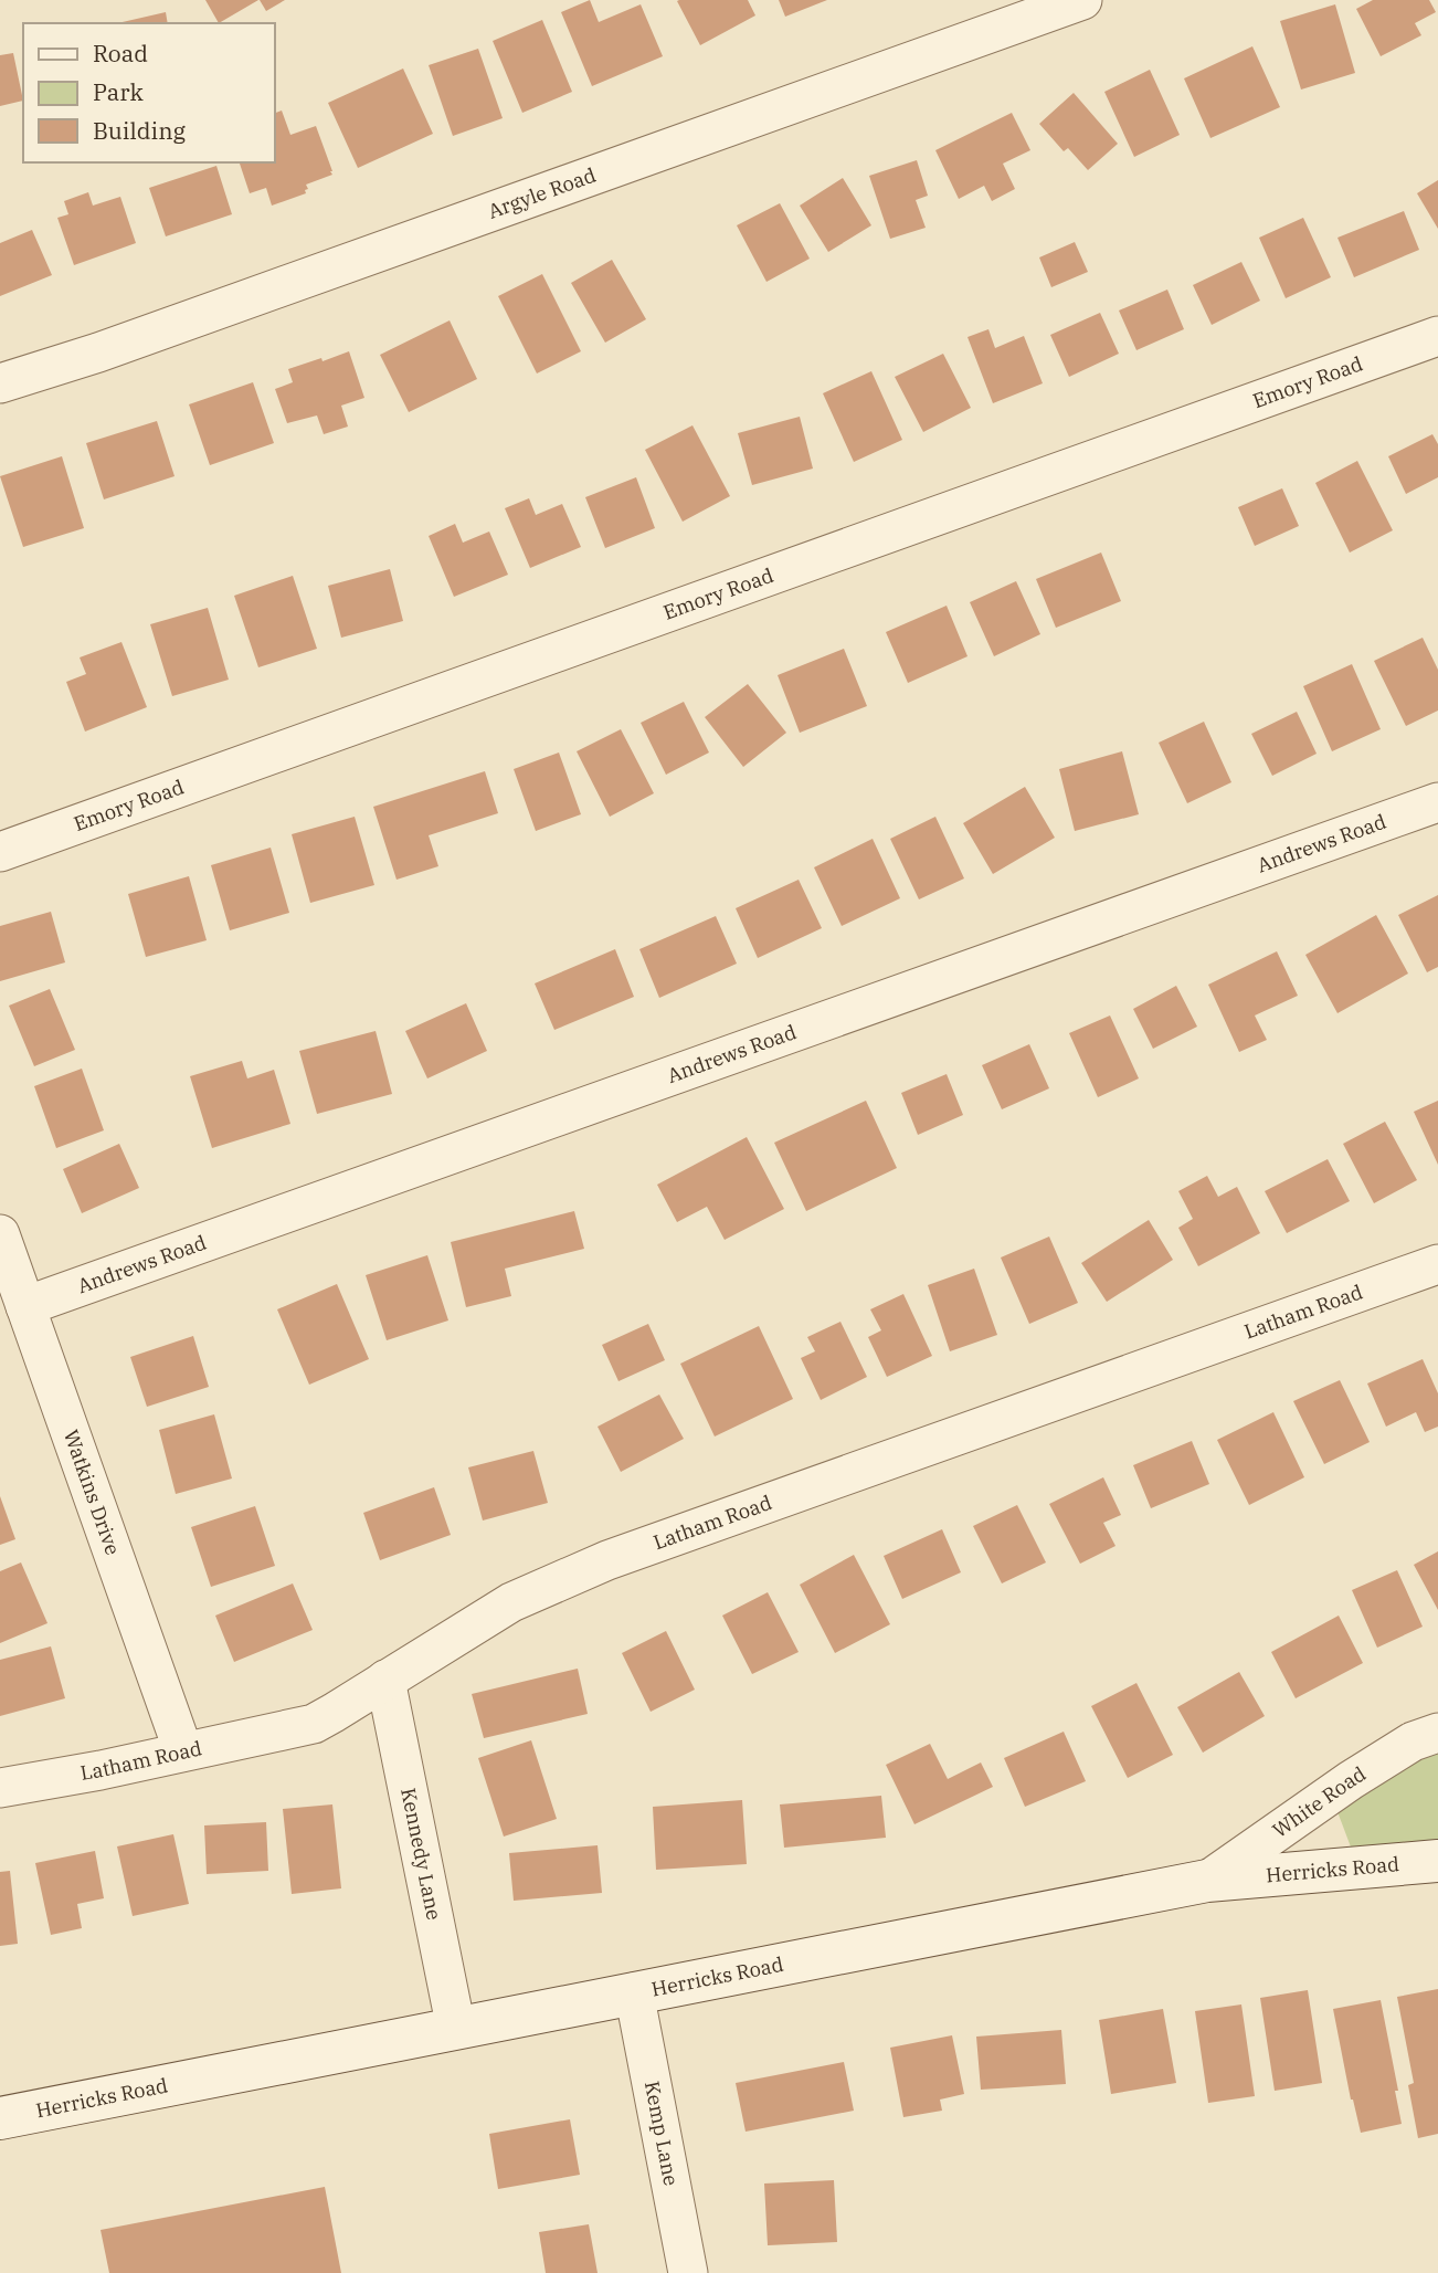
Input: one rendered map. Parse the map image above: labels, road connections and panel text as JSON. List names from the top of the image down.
{
  "streets": {
    "main road": ["Herricks Road"],
    "street": [
      "Argyle Road",
      "Emory Road",
      "Andrews Road",
      "Latham Road",
      "Watkins Drive",
      "White Road",
      "Kennedy Lane",
      "Kemp Lane"
    ]
  },
  "crossings": [
    ["Andrews Road", "Watkins Drive"],
    ["Latham Road", "Watkins Drive"],
    ["Latham Road", "Kennedy Lane"],
    ["White Road", "Herricks Road"],
    ["Kennedy Lane", "Herricks Road"],
    ["Herricks Road", "Kemp Lane"]
  ],
  "legend": ["Road", "Park", "Building"]
}
